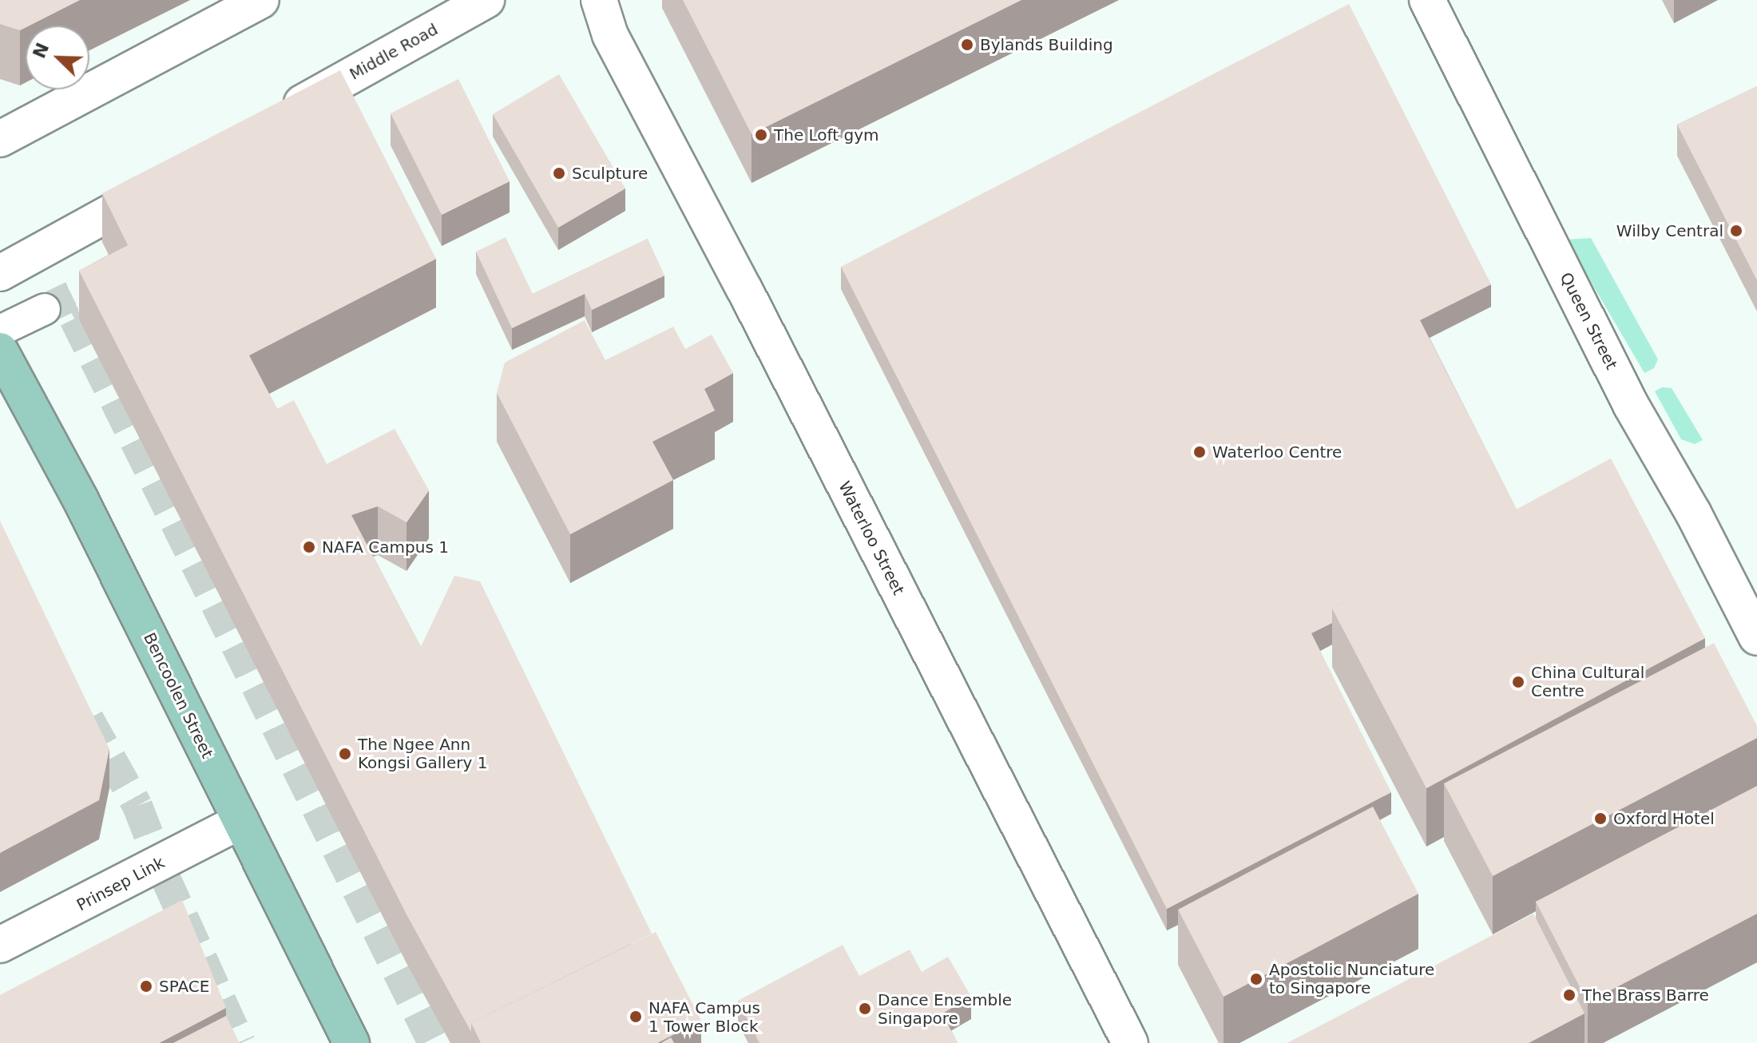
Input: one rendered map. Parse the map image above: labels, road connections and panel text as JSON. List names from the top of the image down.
{
  "streets": {
    "main road": ["Bencoolen Street"],
    "street": [
      "Middle Road",
      "Queen Street",
      "Waterloo Street",
      "Prinsep Link"
    ]
  },
  "crossings": [
    ["Bencoolen Street", "Prinsep Link"]
  ],
  "places": [
    "Bylands Building",
    "The Loft gym",
    "Sculpture",
    "Wilby Central",
    "Waterloo Centre",
    "NAFA Campus 1",
    "China Cultural Centre",
    "The Ngee Ann Kongsi Gallery 1",
    "Oxford Hotel",
    "Apostolic Nunciature to Singapore",
    "SPACE",
    "The Brass Barre",
    "Dance Ensemble Singapore",
    "NAFA Campus 1 Tower Block"
  ],
  "north": "top left"
}
